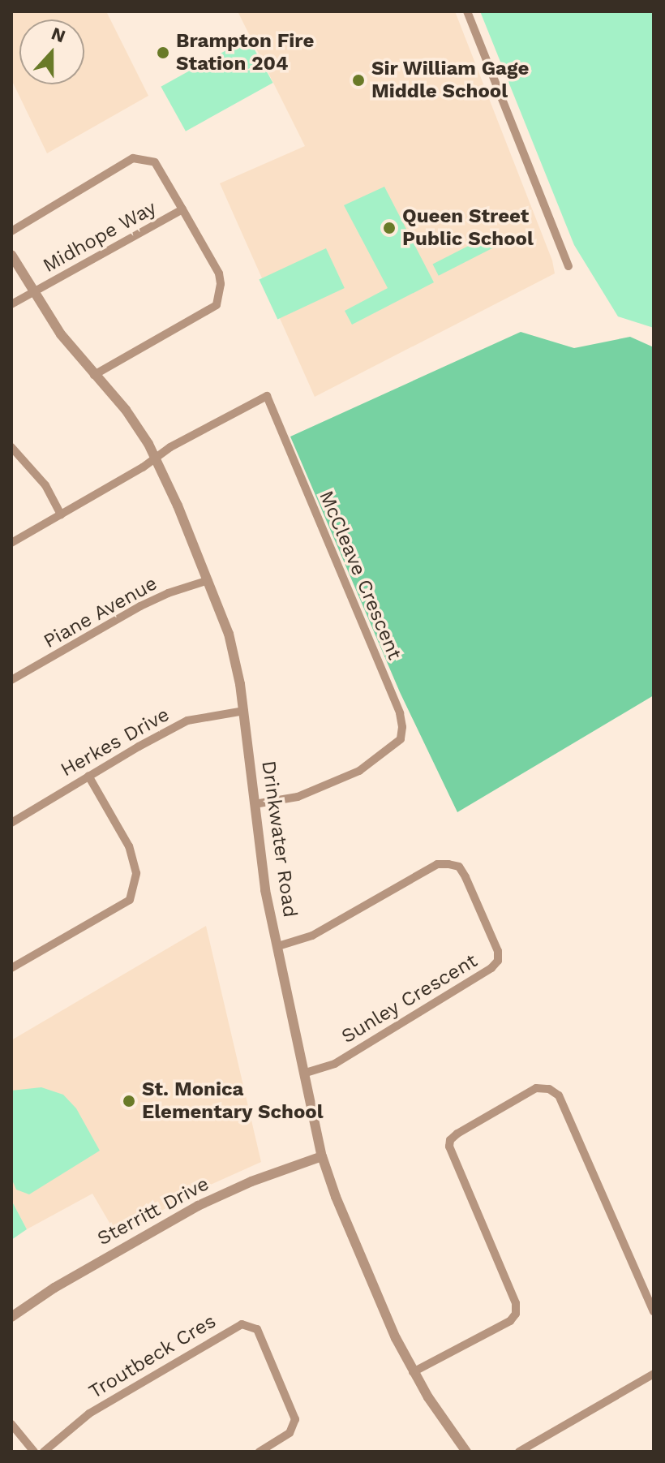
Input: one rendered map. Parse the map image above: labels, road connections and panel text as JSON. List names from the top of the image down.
{
  "streets": {
    "street": [
      "Midhope Way",
      "McCleave Crescent",
      "Piane Avenue",
      "Herkes Drive",
      "Drinkwater Road",
      "Sunley Crescent",
      "Sterritt Drive",
      "Troutbeck Cres"
    ]
  },
  "crossings": [
    ["Midhope Way", "Drinkwater Road"],
    ["McCleave Crescent", "Drinkwater Road"],
    ["Piane Avenue", "Drinkwater Road"],
    ["Herkes Drive", "Drinkwater Road"],
    ["Drinkwater Road", "Sunley Crescent"],
    ["Drinkwater Road", "Sterritt Drive"]
  ],
  "places": [
    "Brampton Fire Station 204",
    "Sir William Gage Middle School",
    "Queen Street Public School",
    "St. Monica Elementary School"
  ],
  "north": "top"
}
